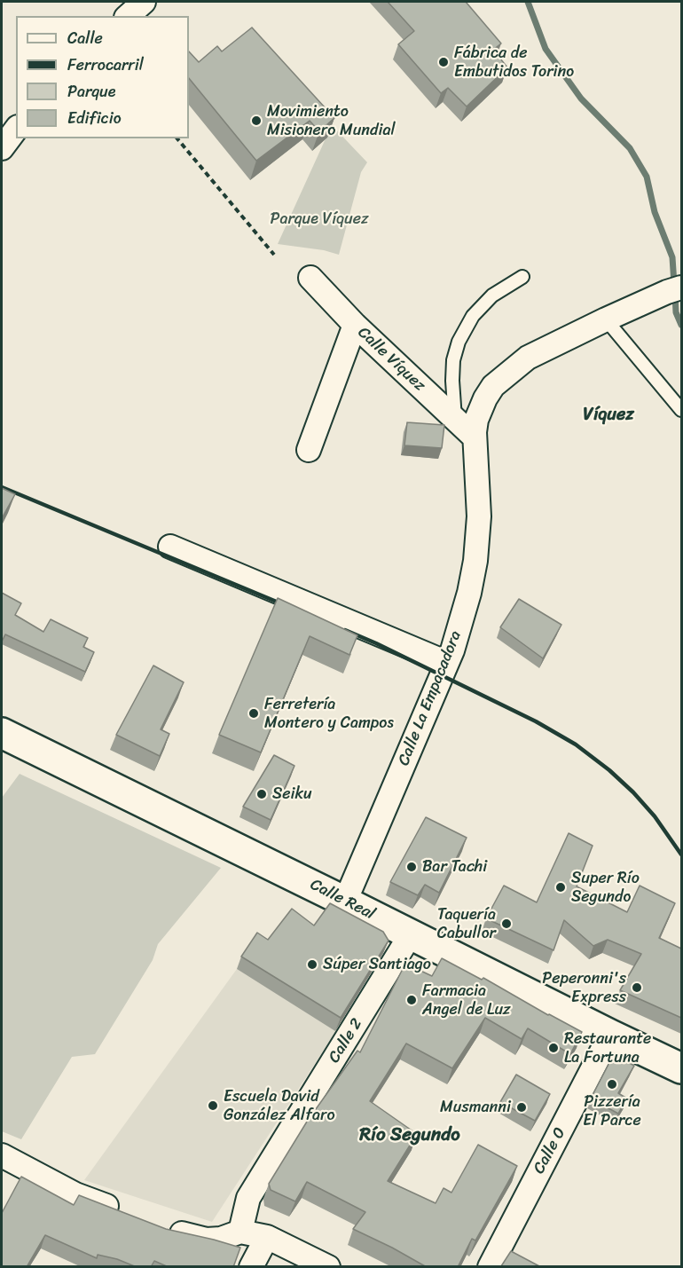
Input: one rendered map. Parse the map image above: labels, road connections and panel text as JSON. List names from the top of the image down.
{
  "streets": {
    "main road": ["Calle Real"],
    "street": [
      "Calle Víquez",
      "Calle La Empacadora",
      "Calle 2",
      "Calle 0"
    ]
  },
  "crossings": [
    ["Calle Víquez", "Calle La Empacadora"],
    ["Calle La Empacadora", "Calle Real"],
    ["Calle Real", "Calle 2"],
    ["Calle Real", "Calle 0"]
  ],
  "districts": ["Víquez", "Río Segundo"],
  "parks": ["Parque Víquez"],
  "places": [
    "Fábrica de Embutidos Torino",
    "Movimiento Misionero Mundial",
    "Ferretería Montero y Campos",
    "Seiku",
    "Bar Tachi",
    "Super Río Segundo",
    "Taquería Cabullor",
    "Súper Santiago",
    "Peperonni's Express",
    "Farmacia Angel de Luz",
    "Restaurante La Fortuna",
    "Pizzería El Parce",
    "Escuela David González Alfaro",
    "Musmanni"
  ],
  "legend": [
    "Calle",
    "Ferrocarril",
    "Parque",
    "Edificio"
  ]
}
